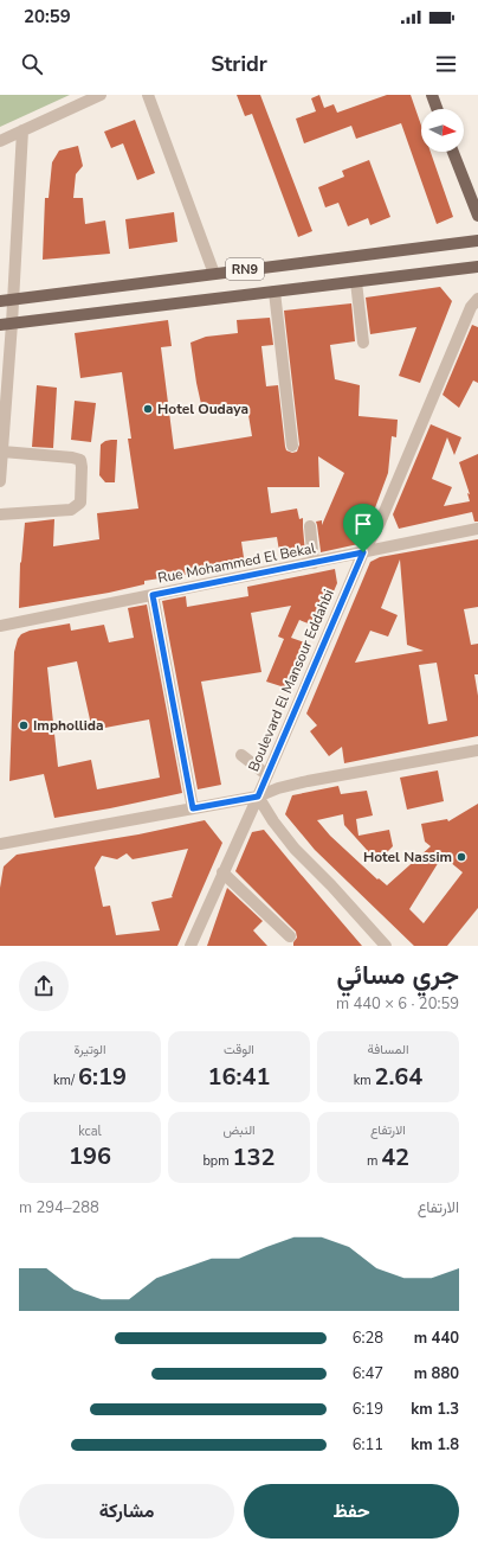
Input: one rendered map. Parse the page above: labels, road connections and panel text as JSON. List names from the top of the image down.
{
  "streets": {
    "main road": ["RN9"],
    "street": ["Rue Mohammed El Bekal", "Boulevard El Mansour Eddahbi"]
  },
  "crossings": [
    ["Rue Mohammed El Bekal", "Boulevard El Mansour Eddahbi"]
  ],
  "places": ["Hotel Oudaya", "Imphollida", "Hotel Nassim"],
  "north": "right",
  "page": {
    "status": "20:59",
    "header": "Stridr",
    "heading": ["جري مسائي", "20:59 · 6 × 440 m"],
    "stats": [
      ["المسافة", "2.64 km"],
      ["الوقت", "16:41"],
      ["الوتيرة", "6:19 /km"],
      ["الارتفاع", "42 m"],
      ["النبض", "132 bpm"],
      ["kcal", "196"]
    ],
    "chart": ["الارتفاع", "288–294 m"],
    "list": [
      {
        "name": "440 m",
        "note": "6:28"
      },
      {
        "name": "880 m",
        "note": "6:47"
      },
      {
        "name": "1.3 km",
        "note": "6:19"
      },
      {
        "name": "1.8 km",
        "note": "6:11"
      }
    ],
    "buttons": ["حفظ", "مشاركة"]
  }
}
